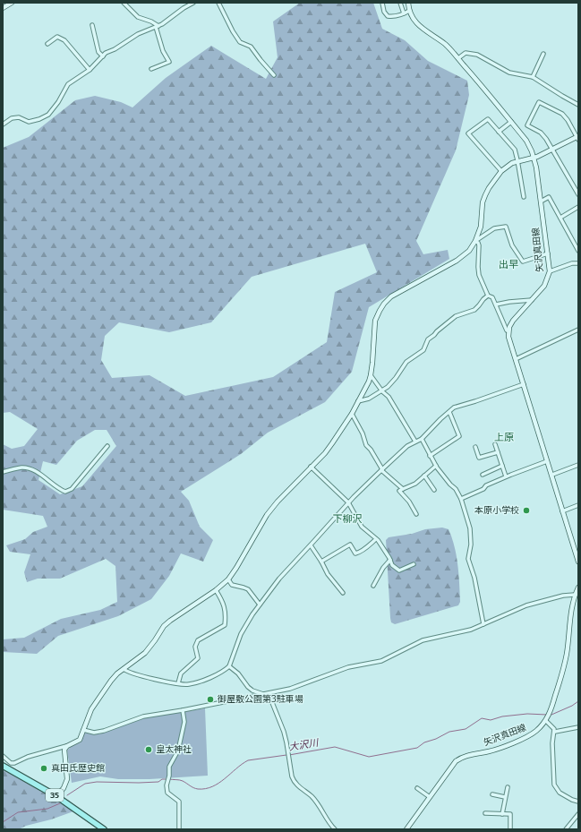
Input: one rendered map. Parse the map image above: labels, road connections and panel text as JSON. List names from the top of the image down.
{
  "streets": {
    "main road": ["矢沢真田線", "35"]
  },
  "districts": ["出早", "上原", "下柳沢"],
  "water": ["大沢川"],
  "places": [
    "本原小学校",
    "御屋敷公園第3駐車場",
    "皇太神社",
    "真田氏歴史館"
  ]
}
